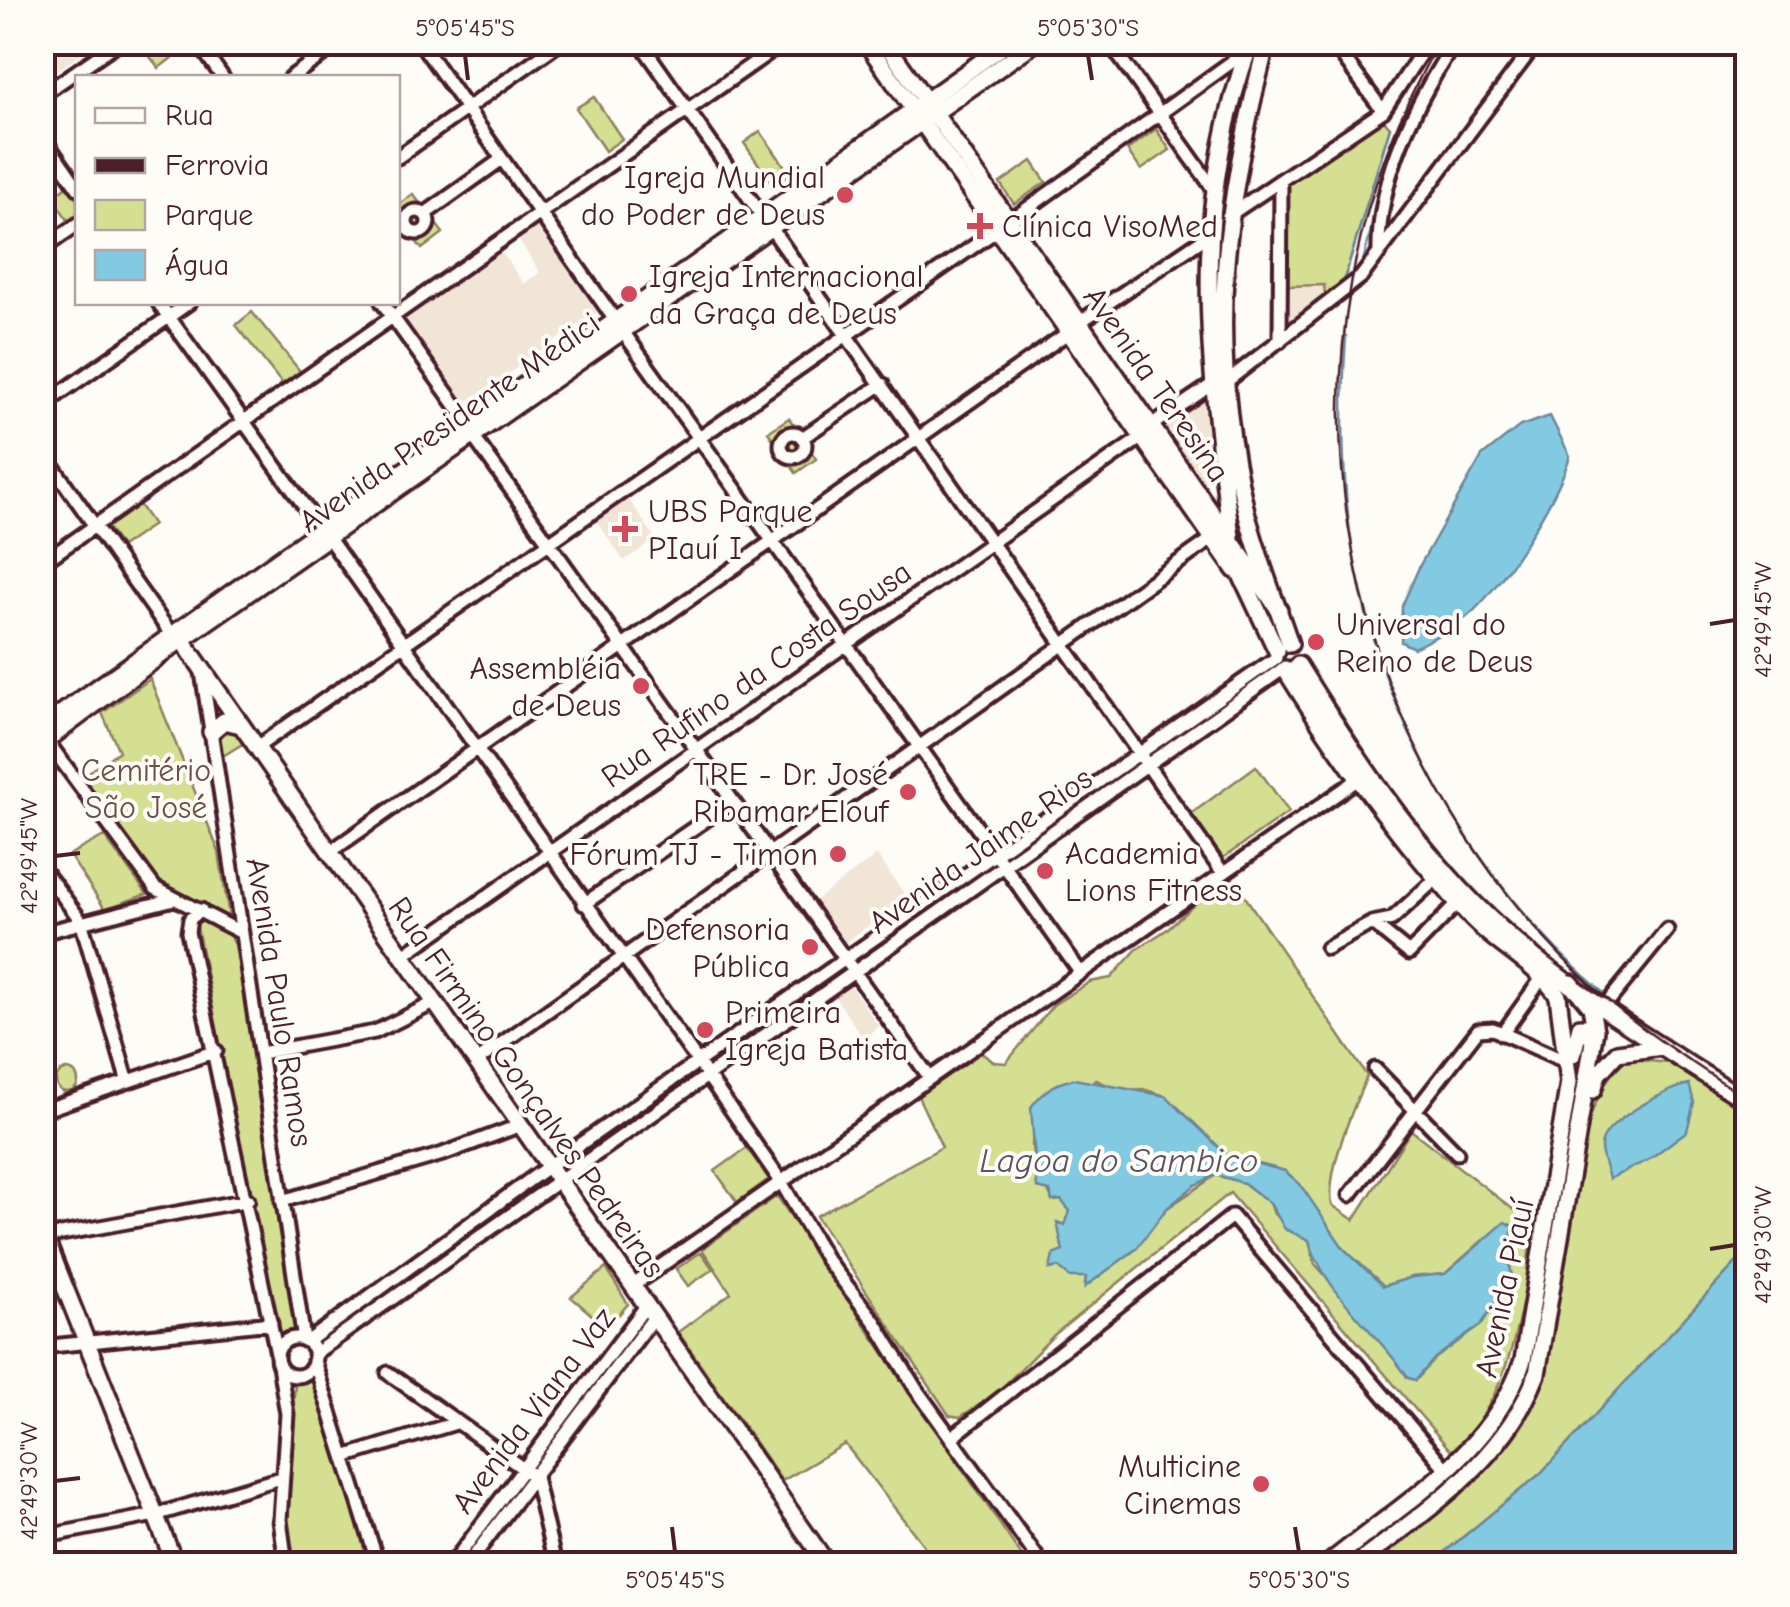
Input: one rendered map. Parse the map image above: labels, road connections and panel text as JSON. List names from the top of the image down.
{
  "streets": {
    "main road": [
      "Avenida Teresina",
      "Avenida Presidente Médici",
      "Rua Firmino Gonçalves Pedreiras",
      "Avenida Piauí"
    ],
    "street": [
      "Rua Rufino da Costa Sousa",
      "Avenida Jaime Rios",
      "Avenida Paulo Ramos",
      "Avenida Viana Vaz"
    ]
  },
  "crossings": [
    ["Avenida Teresina", "Avenida Presidente Médici"],
    ["Avenida Teresina", "Rua Rufino da Costa Sousa"],
    ["Avenida Teresina", "Avenida Jaime Rios"],
    ["Avenida Presidente Médici", "Rua Firmino Gonçalves Pedreiras"],
    ["Rua Rufino da Costa Sousa", "Rua Firmino Gonçalves Pedreiras"],
    ["Avenida Jaime Rios", "Avenida Paulo Ramos"],
    ["Avenida Jaime Rios", "Rua Firmino Gonçalves Pedreiras"],
    ["Avenida Paulo Ramos", "Rua Firmino Gonçalves Pedreiras"],
    ["Rua Firmino Gonçalves Pedreiras", "Avenida Viana Vaz"]
  ],
  "water": ["Lagoa do Sambico"],
  "parks": ["Cemitério São José"],
  "places": {
    "other": [
      "Igreja Mundial do Poder de Deus",
      "Igreja Internacional da Graça de Deus",
      "Universal do Reino de Deus",
      "Assembléia de Deus",
      "TRE - Dr. José Ribamar Elouf",
      "Fórum TJ - Timon",
      "Academia Lions Fitness",
      "Defensoria Pública",
      "Primeira Igreja Batista",
      "Multicine Cinemas"
    ],
    "health": ["Clínica VisoMed", "UBS Parque PIauí I"]
  },
  "legend": [
    "Rua",
    "Ferrovia",
    "Parque",
    "Água"
  ],
  "coordinates": [
    "5°05'45\"S",
    "5°05'30\"S",
    "42°49'45\"W",
    "42°49'30\"W"
  ]
}
